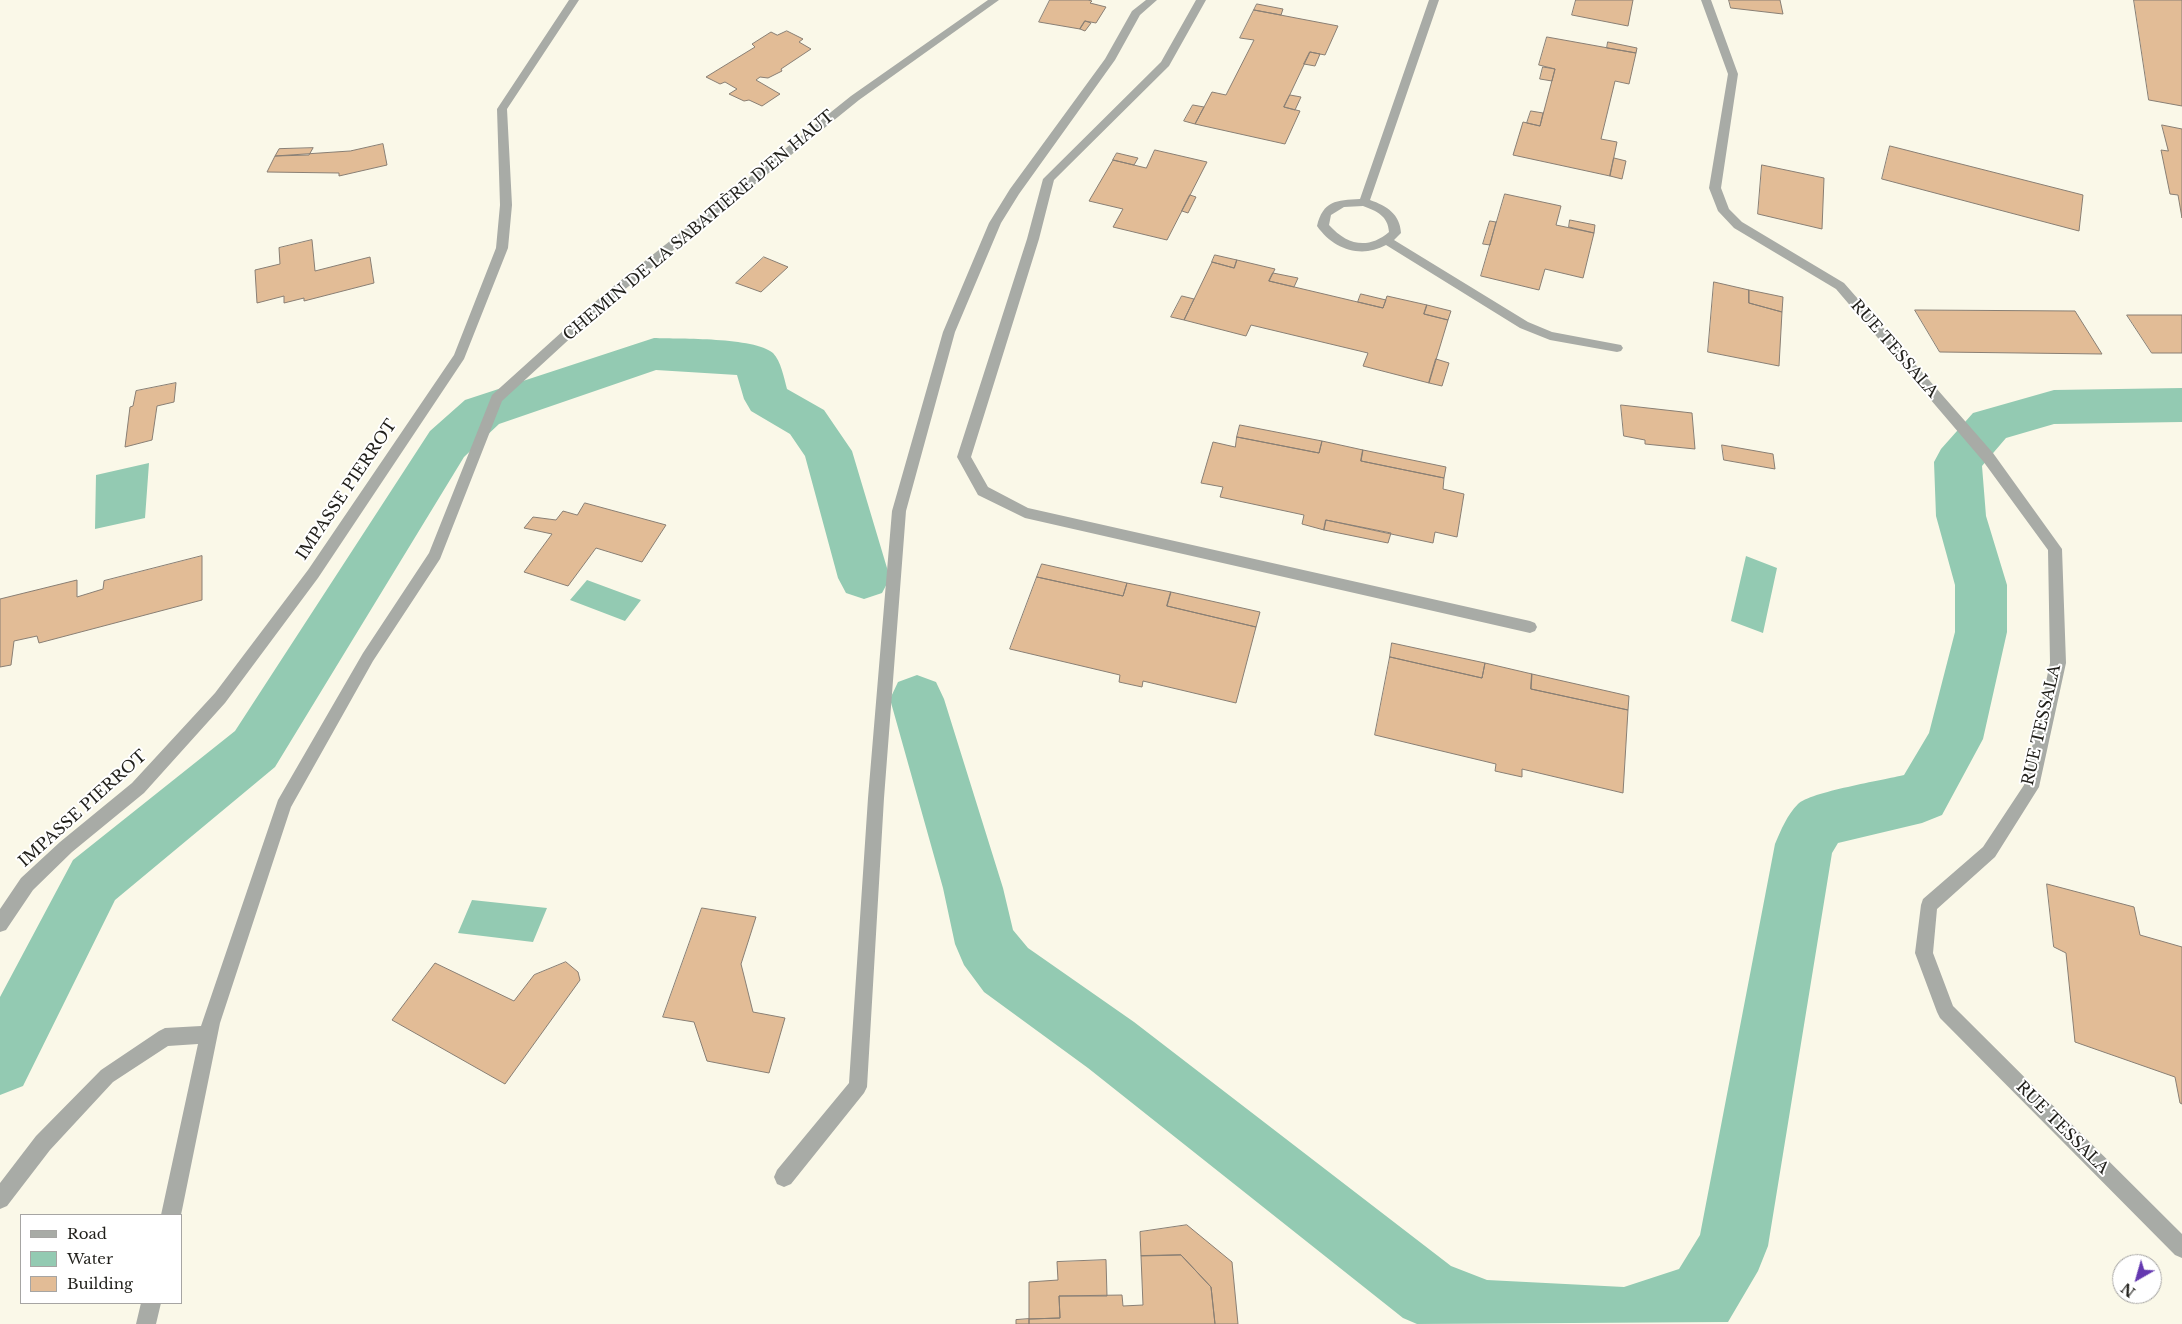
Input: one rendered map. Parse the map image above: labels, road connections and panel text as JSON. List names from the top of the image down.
{
  "streets": {
    "street": ["CHEMIN DE LA SABATIÈRE D'EN HAUT", "RUE TESSALA", "IMPASSE PIERROT"]
  },
  "legend": ["Road", "Water", "Building"],
  "north": "bottom left"
}
